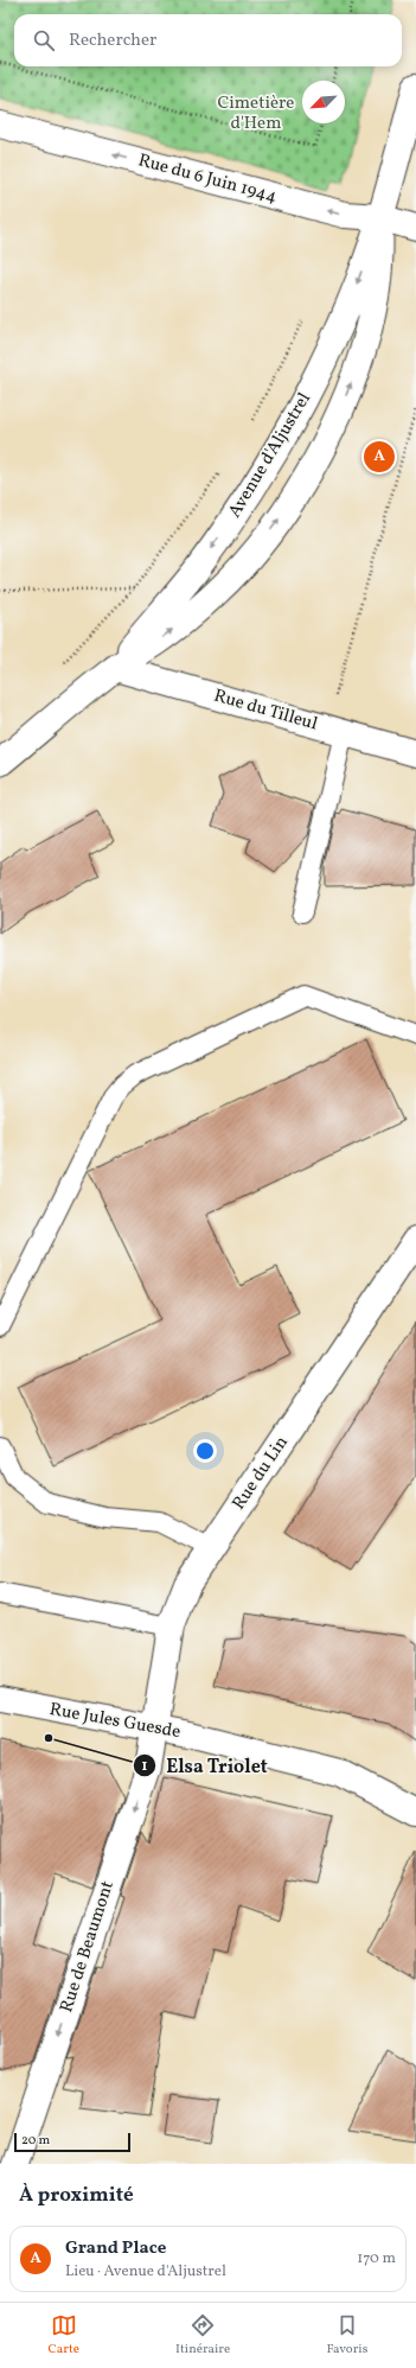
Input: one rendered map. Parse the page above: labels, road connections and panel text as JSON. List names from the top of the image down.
{
  "streets": {
    "street": [
      "Rue du 6 Juin 1944",
      "Avenue d'Aljustrel",
      "Rue du Tilleul",
      "Rue du Lin",
      "Rue Jules Guesde",
      "Rue de Beaumont"
    ]
  },
  "crossings": [
    ["Rue du 6 Juin 1944", "Avenue d'Aljustrel"],
    ["Avenue d'Aljustrel", "Rue du Tilleul"],
    ["Rue du Lin", "Rue Jules Guesde"],
    ["Rue du Lin", "Rue de Beaumont"],
    ["Rue Jules Guesde", "Rue de Beaumont"]
  ],
  "one_way": ["Rue du 6 Juin 1944", "Rue de Beaumont"],
  "parks": ["Cimetière d'Hem"],
  "places": ["Elsa Triolet"],
  "scale_bar": "20 m",
  "north": "bottom left",
  "page": {
    "search": "Rechercher",
    "pins": "A",
    "scale": "20 m",
    "heading": "À proximité",
    "list": [
      {
        "mark": "A",
        "name": "Grand Place",
        "note": "Lieu · Avenue d'Aljustrel",
        "value": "170 m"
      }
    ],
    "nav": ["Carte", "Itinéraire", "Favoris"]
  }
}
